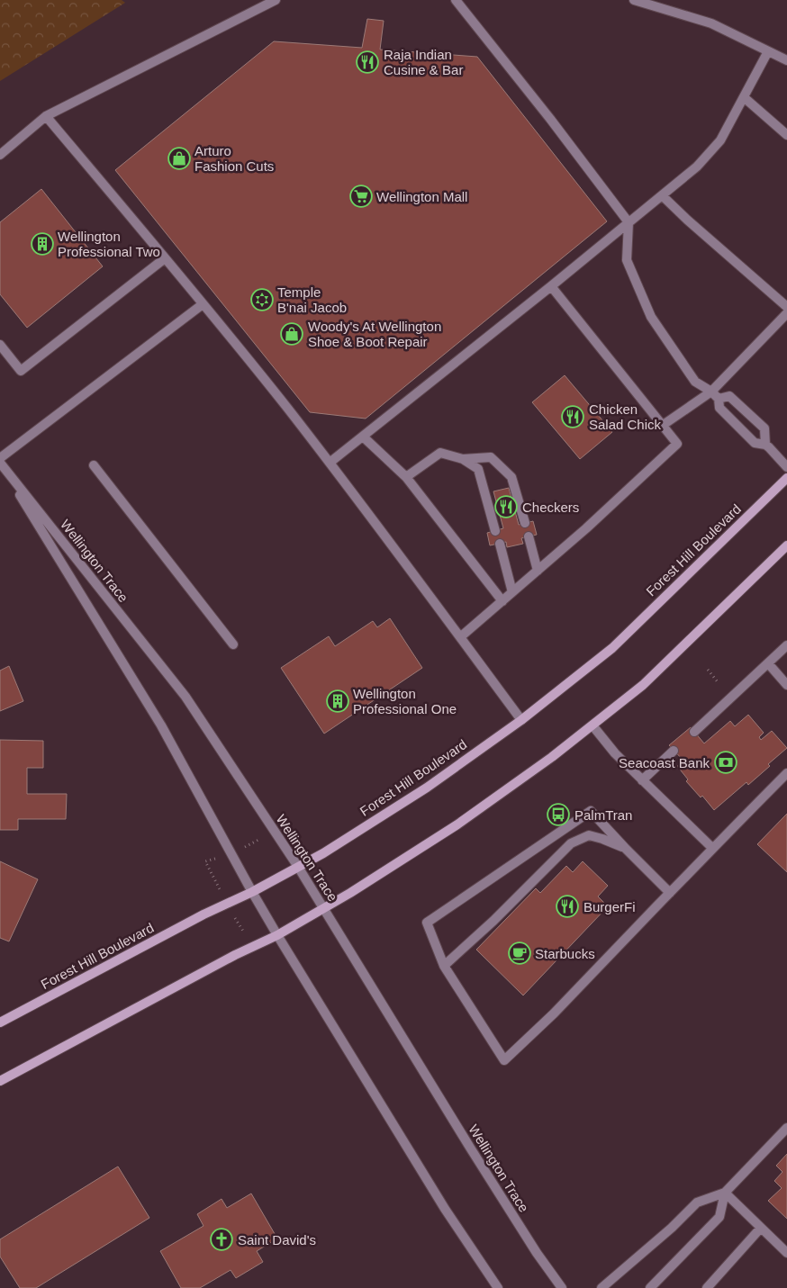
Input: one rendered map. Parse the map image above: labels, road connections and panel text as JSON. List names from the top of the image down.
{
  "streets": {
    "main road": ["Forest Hill Boulevard"],
    "street": ["Wellington Trace"]
  },
  "crossings": [
    ["Forest Hill Boulevard", "Wellington Trace"]
  ],
  "places": {
    "restaurant": [
      "Raja Indian Cusine & Bar",
      "Chicken Salad Chick",
      "Checkers",
      "BurgerFi"
    ],
    "shop": ["Arturo Fashion Cuts", "Woody's At Wellington Shoe & Boot Repair"],
    "supermarket": ["Wellington Mall"],
    "building": ["Wellington Professional Two", "Wellington Professional One"],
    "synagogue": ["Temple B'nai Jacob"],
    "bank": ["Seacoast Bank"],
    "bus stop": ["PalmTran"],
    "cafe": ["Starbucks"],
    "church": ["Saint David's"]
  }
}
